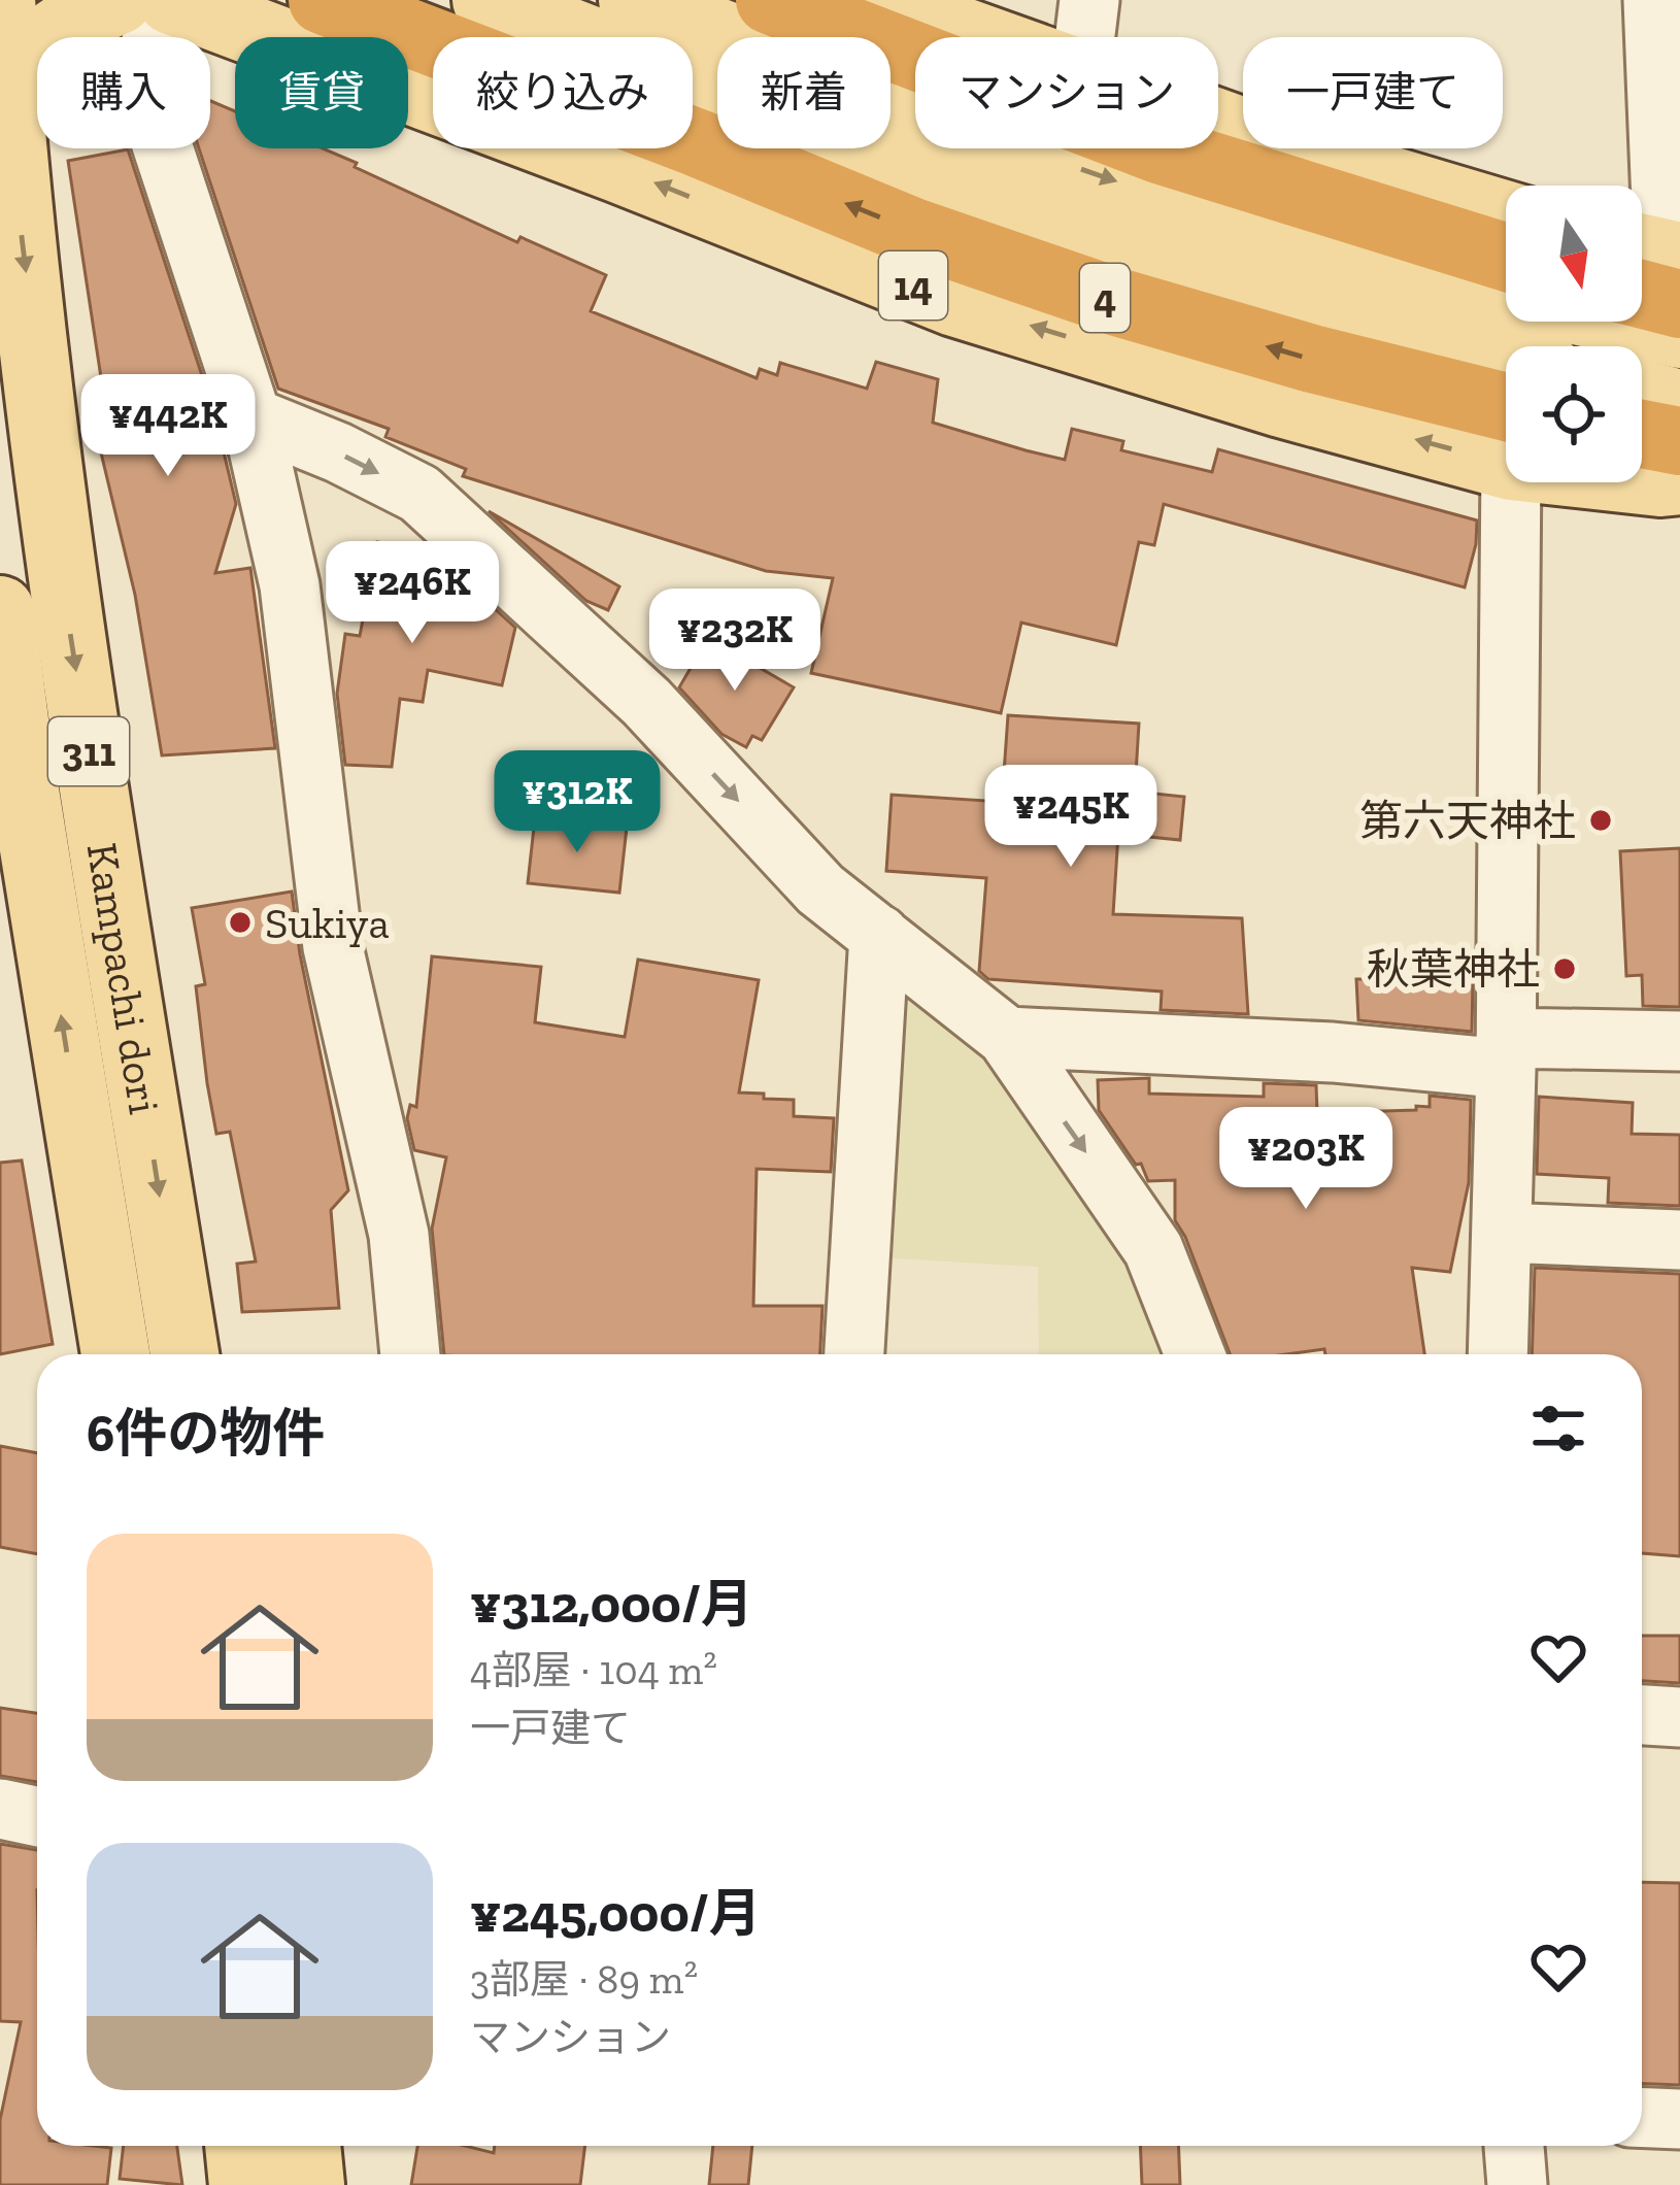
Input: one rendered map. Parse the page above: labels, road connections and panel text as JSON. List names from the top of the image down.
{
  "streets": {
    "highway": ["4"],
    "main road": ["14", "311", "Kampachi dori"]
  },
  "places": ["第六天神社", "Sukiya", "秋葉神社"],
  "north": "bottom",
  "page": {
    "chip": [
      "購入",
      "賃貸",
      "絞り込み",
      "新着",
      "マンション",
      "一戸建て"
    ],
    "price": [
      "¥442K",
      "¥246K",
      "¥232K",
      "¥312K",
      "¥245K",
      "¥203K"
    ],
    "heading": "6件の物件",
    "list": [
      {
        "name": "¥312,000/月",
        "note": "4部屋 · 104 m² · 一戸建て"
      },
      {
        "name": "¥245,000/月",
        "note": "3部屋 · 89 m² · マンション"
      }
    ]
  }
}
